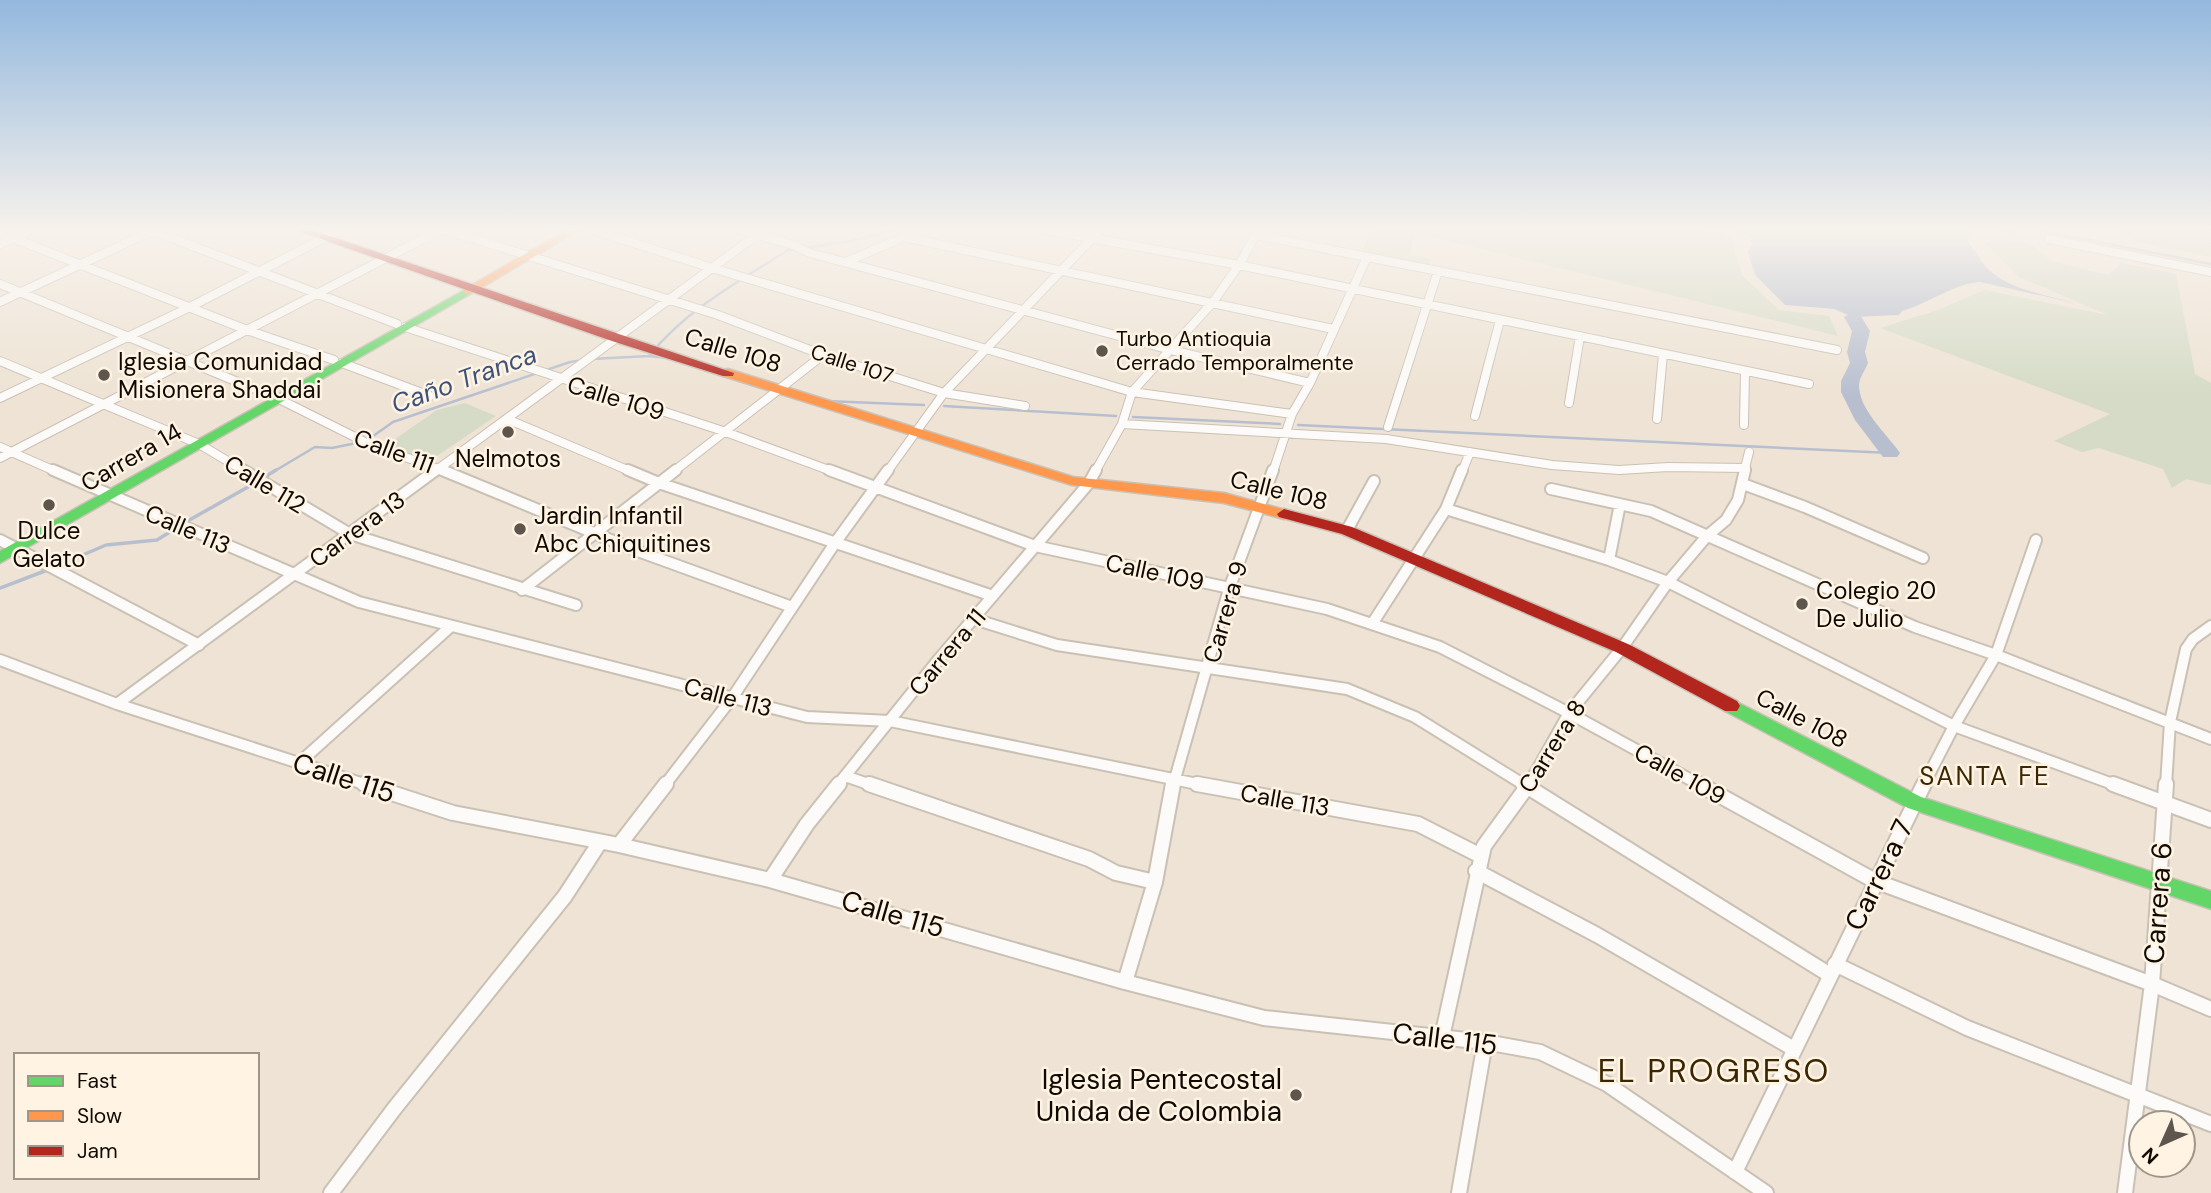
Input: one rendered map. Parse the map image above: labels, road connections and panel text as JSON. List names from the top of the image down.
{
  "streets": {
    "street": [
      "Calle 108",
      "Calle 107",
      "Calle 109",
      "Calle 111",
      "Carrera 14",
      "Calle 112",
      "Calle 113",
      "Carrera 13",
      "Carrera 9",
      "Carrera 11",
      "Carrera 8",
      "Calle 115",
      "Carrera 7",
      "Carrera 6"
    ]
  },
  "crossings": [
    ["Calle 108", "Carrera 14"],
    ["Calle 108", "Carrera 13"],
    ["Calle 108", "Carrera 9"],
    ["Calle 108", "Carrera 11"],
    ["Calle 108", "Carrera 8"],
    ["Calle 108", "Carrera 7"],
    ["Calle 108", "Carrera 6"],
    ["Calle 107", "Carrera 13"],
    ["Calle 109", "Carrera 14"],
    ["Calle 109", "Carrera 13"],
    ["Calle 109", "Carrera 9"],
    ["Calle 109", "Carrera 11"],
    ["Calle 109", "Carrera 8"],
    ["Calle 109", "Carrera 7"],
    ["Calle 109", "Carrera 6"],
    ["Calle 111", "Carrera 14"],
    ["Calle 111", "Carrera 13"],
    ["Carrera 14", "Calle 112"],
    ["Carrera 14", "Calle 113"],
    ["Calle 112", "Carrera 13"],
    ["Calle 113", "Carrera 13"],
    ["Calle 113", "Carrera 9"],
    ["Calle 113", "Carrera 11"],
    ["Calle 113", "Carrera 8"],
    ["Carrera 13", "Calle 115"],
    ["Carrera 9", "Calle 115"],
    ["Carrera 11", "Calle 115"],
    ["Carrera 8", "Calle 115"],
    ["Calle 115", "Carrera 7"]
  ],
  "districts": ["SANTA FE", "EL PROGRESO"],
  "water": ["Caño Tranca"],
  "places": [
    "Turbo Antioquia Cerrado Temporalmente",
    "Iglesia Comunidad Misionera Shaddai",
    "Nelmotos",
    "Dulce Gelato",
    "Jardin Infantil Abc Chiquitines",
    "Colegio 20 De Julio",
    "Iglesia Pentecostal Unida de Colombia"
  ],
  "legend": ["Fast", "Slow", "Jam"],
  "north": "bottom left"
}
